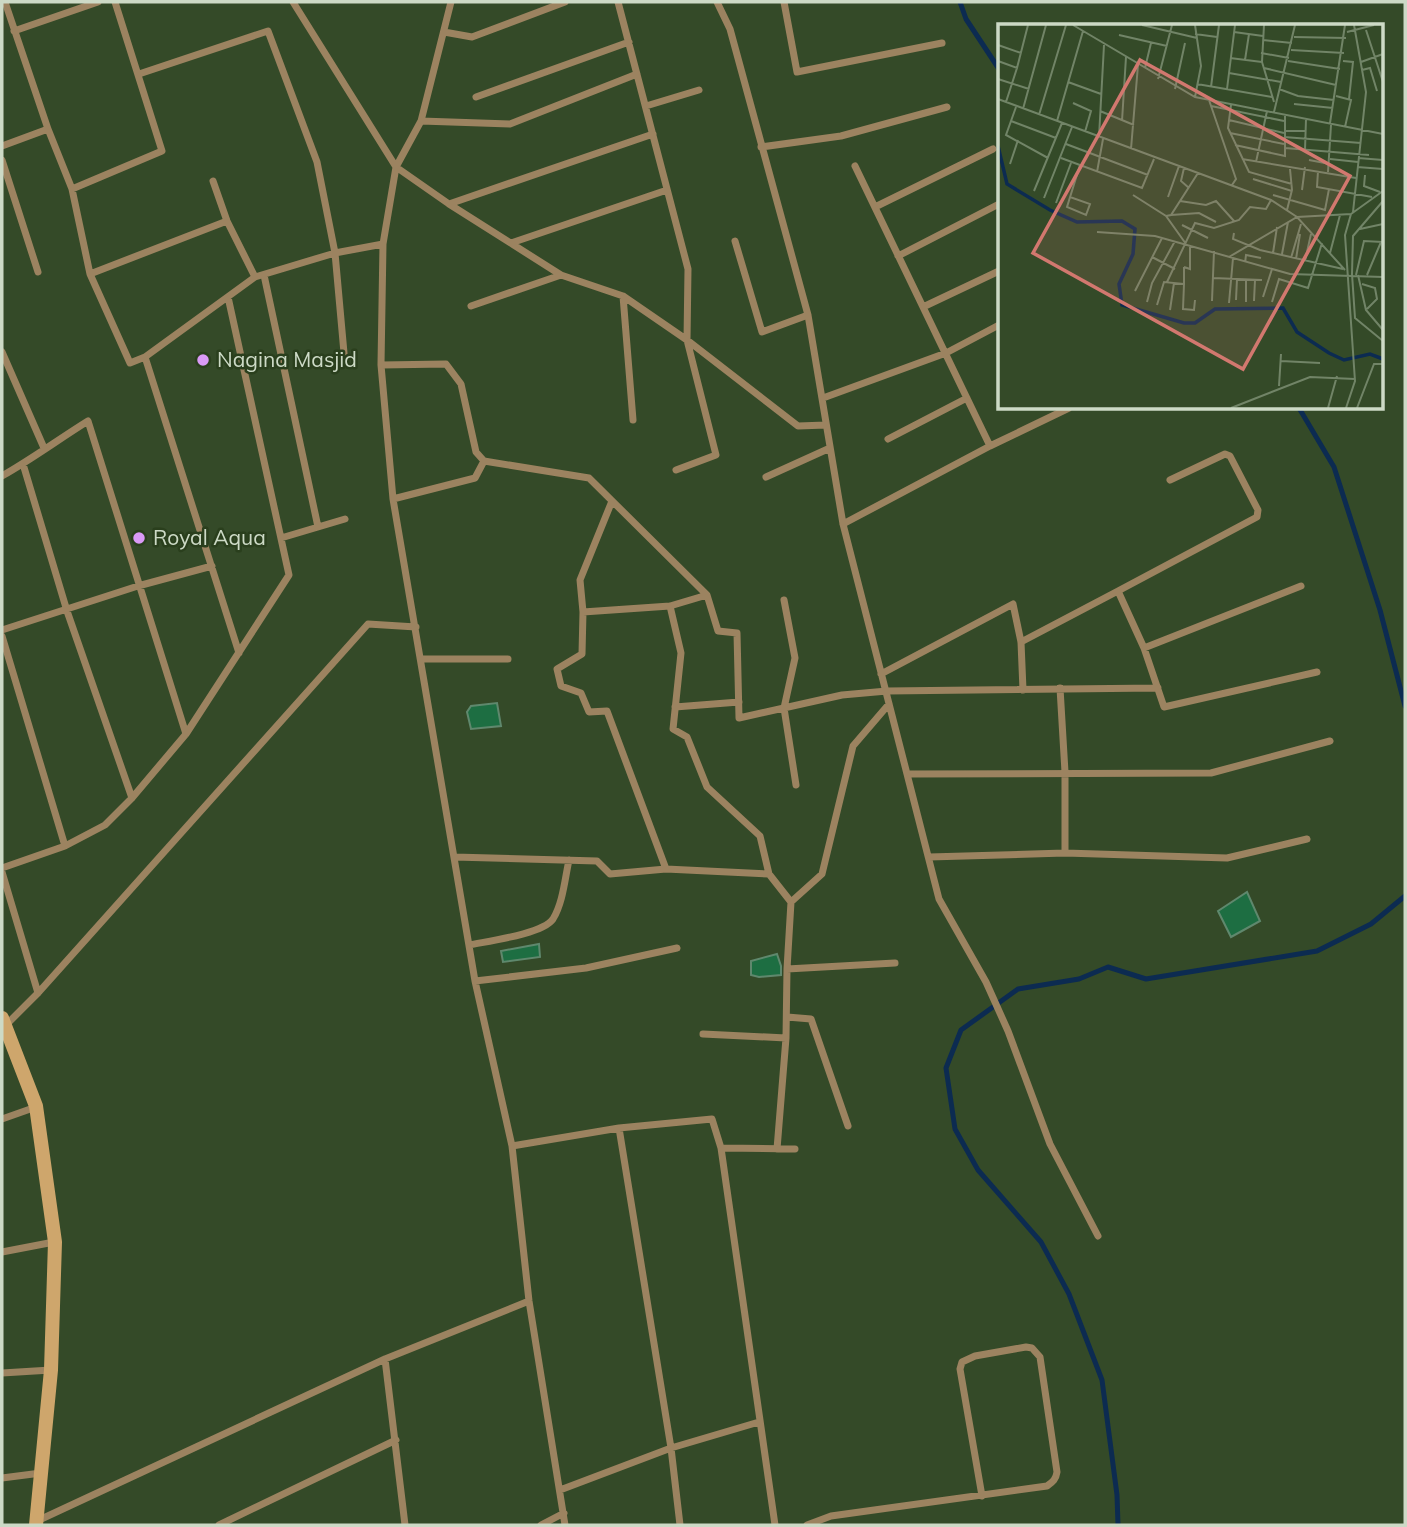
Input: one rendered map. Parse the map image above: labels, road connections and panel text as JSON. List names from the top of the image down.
{
  "places": ["Nagina Masjid", "Royal Aqua"]
}
